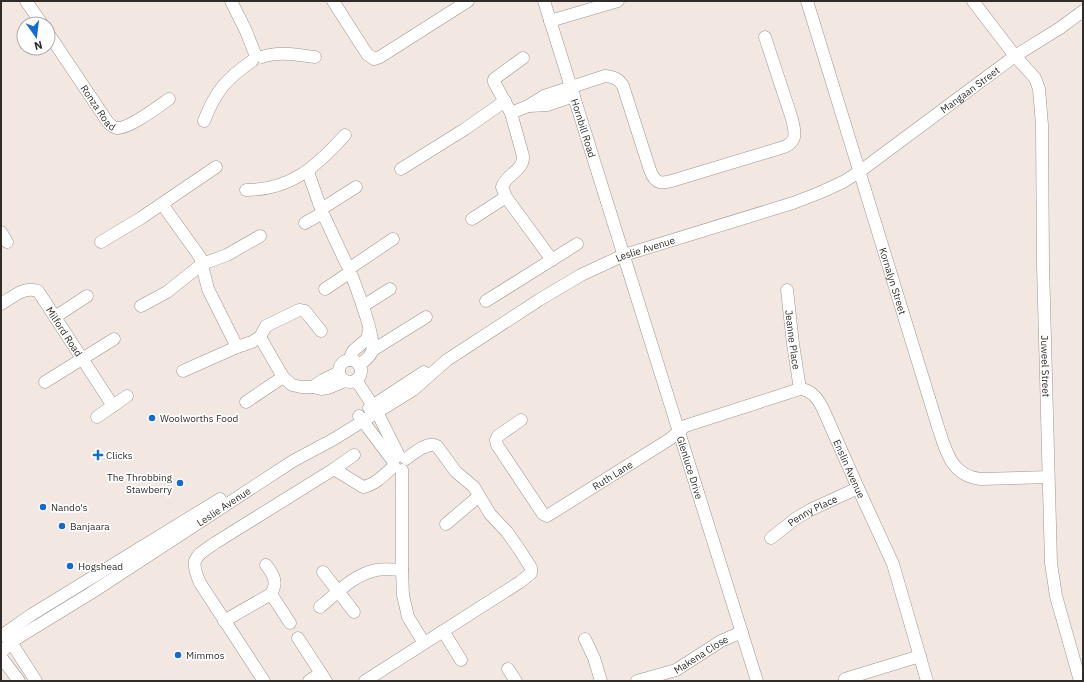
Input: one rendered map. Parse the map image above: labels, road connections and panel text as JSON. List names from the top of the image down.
{
  "streets": {
    "street": [
      "Mangaan Street",
      "Ronza Road",
      "Hornbill Road",
      "Leslie Avenue",
      "Kornalyn Street",
      "Milford Road",
      "Jeanne Place",
      "Juweel Street",
      "Glenluce Drive",
      "Enslin Avenue",
      "Ruth Lane",
      "Penny Place",
      "Makena Close"
    ]
  },
  "crossings": [
    ["Mangaan Street", "Leslie Avenue"],
    ["Mangaan Street", "Kornalyn Street"],
    ["Mangaan Street", "Juweel Street"],
    ["Hornbill Road", "Leslie Avenue"],
    ["Hornbill Road", "Glenluce Drive"],
    ["Leslie Avenue", "Kornalyn Street"],
    ["Leslie Avenue", "Glenluce Drive"],
    ["Kornalyn Street", "Juweel Street"],
    ["Jeanne Place", "Enslin Avenue"],
    ["Glenluce Drive", "Ruth Lane"],
    ["Glenluce Drive", "Makena Close"],
    ["Enslin Avenue", "Penny Place"]
  ],
  "places": {
    "other": [
      "Woolworths Food",
      "The Throbbing Stawberry",
      "Nando's",
      "Banjaara",
      "Hogshead",
      "Mimmos"
    ],
    "health": ["Clicks"]
  },
  "north": "bottom"
}
